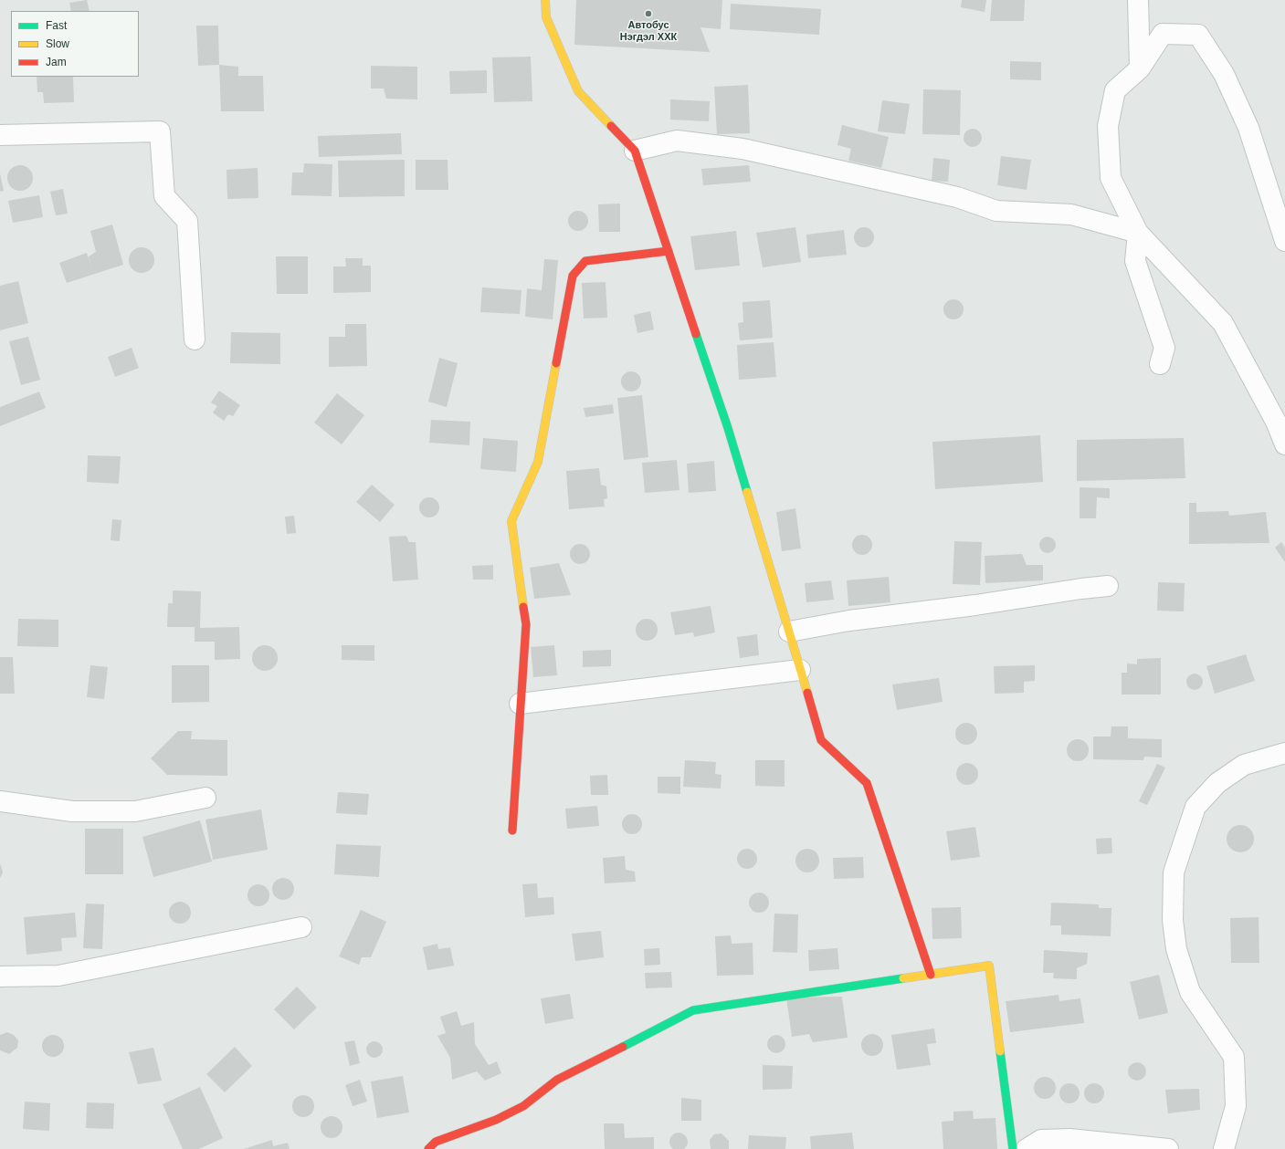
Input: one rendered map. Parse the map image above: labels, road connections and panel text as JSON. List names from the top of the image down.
{
  "places": ["Автобус Нэгдэл ХХК"],
  "legend": ["Fast", "Slow", "Jam"]
}
